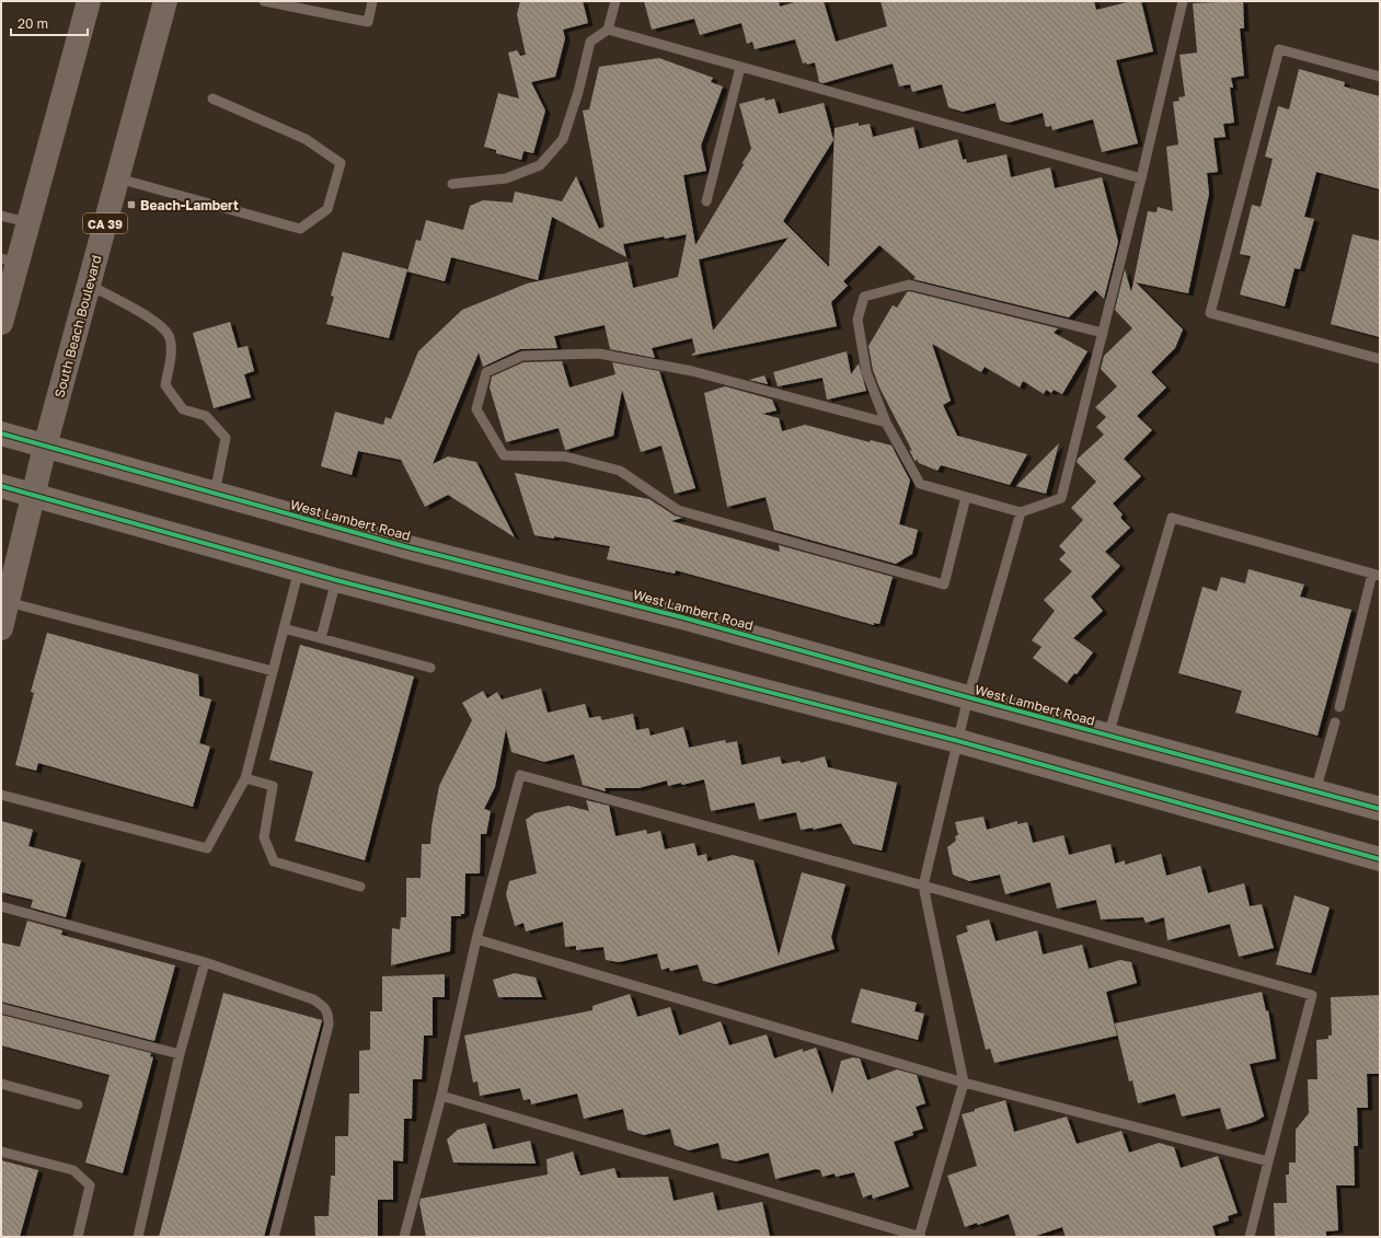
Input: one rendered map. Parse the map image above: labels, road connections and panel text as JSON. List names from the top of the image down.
{
  "streets": {
    "main road": ["CA 39", "South Beach Boulevard", "West Lambert Road"]
  },
  "crossings": [
    ["South Beach Boulevard", "West Lambert Road"]
  ],
  "places": {
    "transit": ["Beach-Lambert"]
  },
  "scale_bar": "20 m"
}
